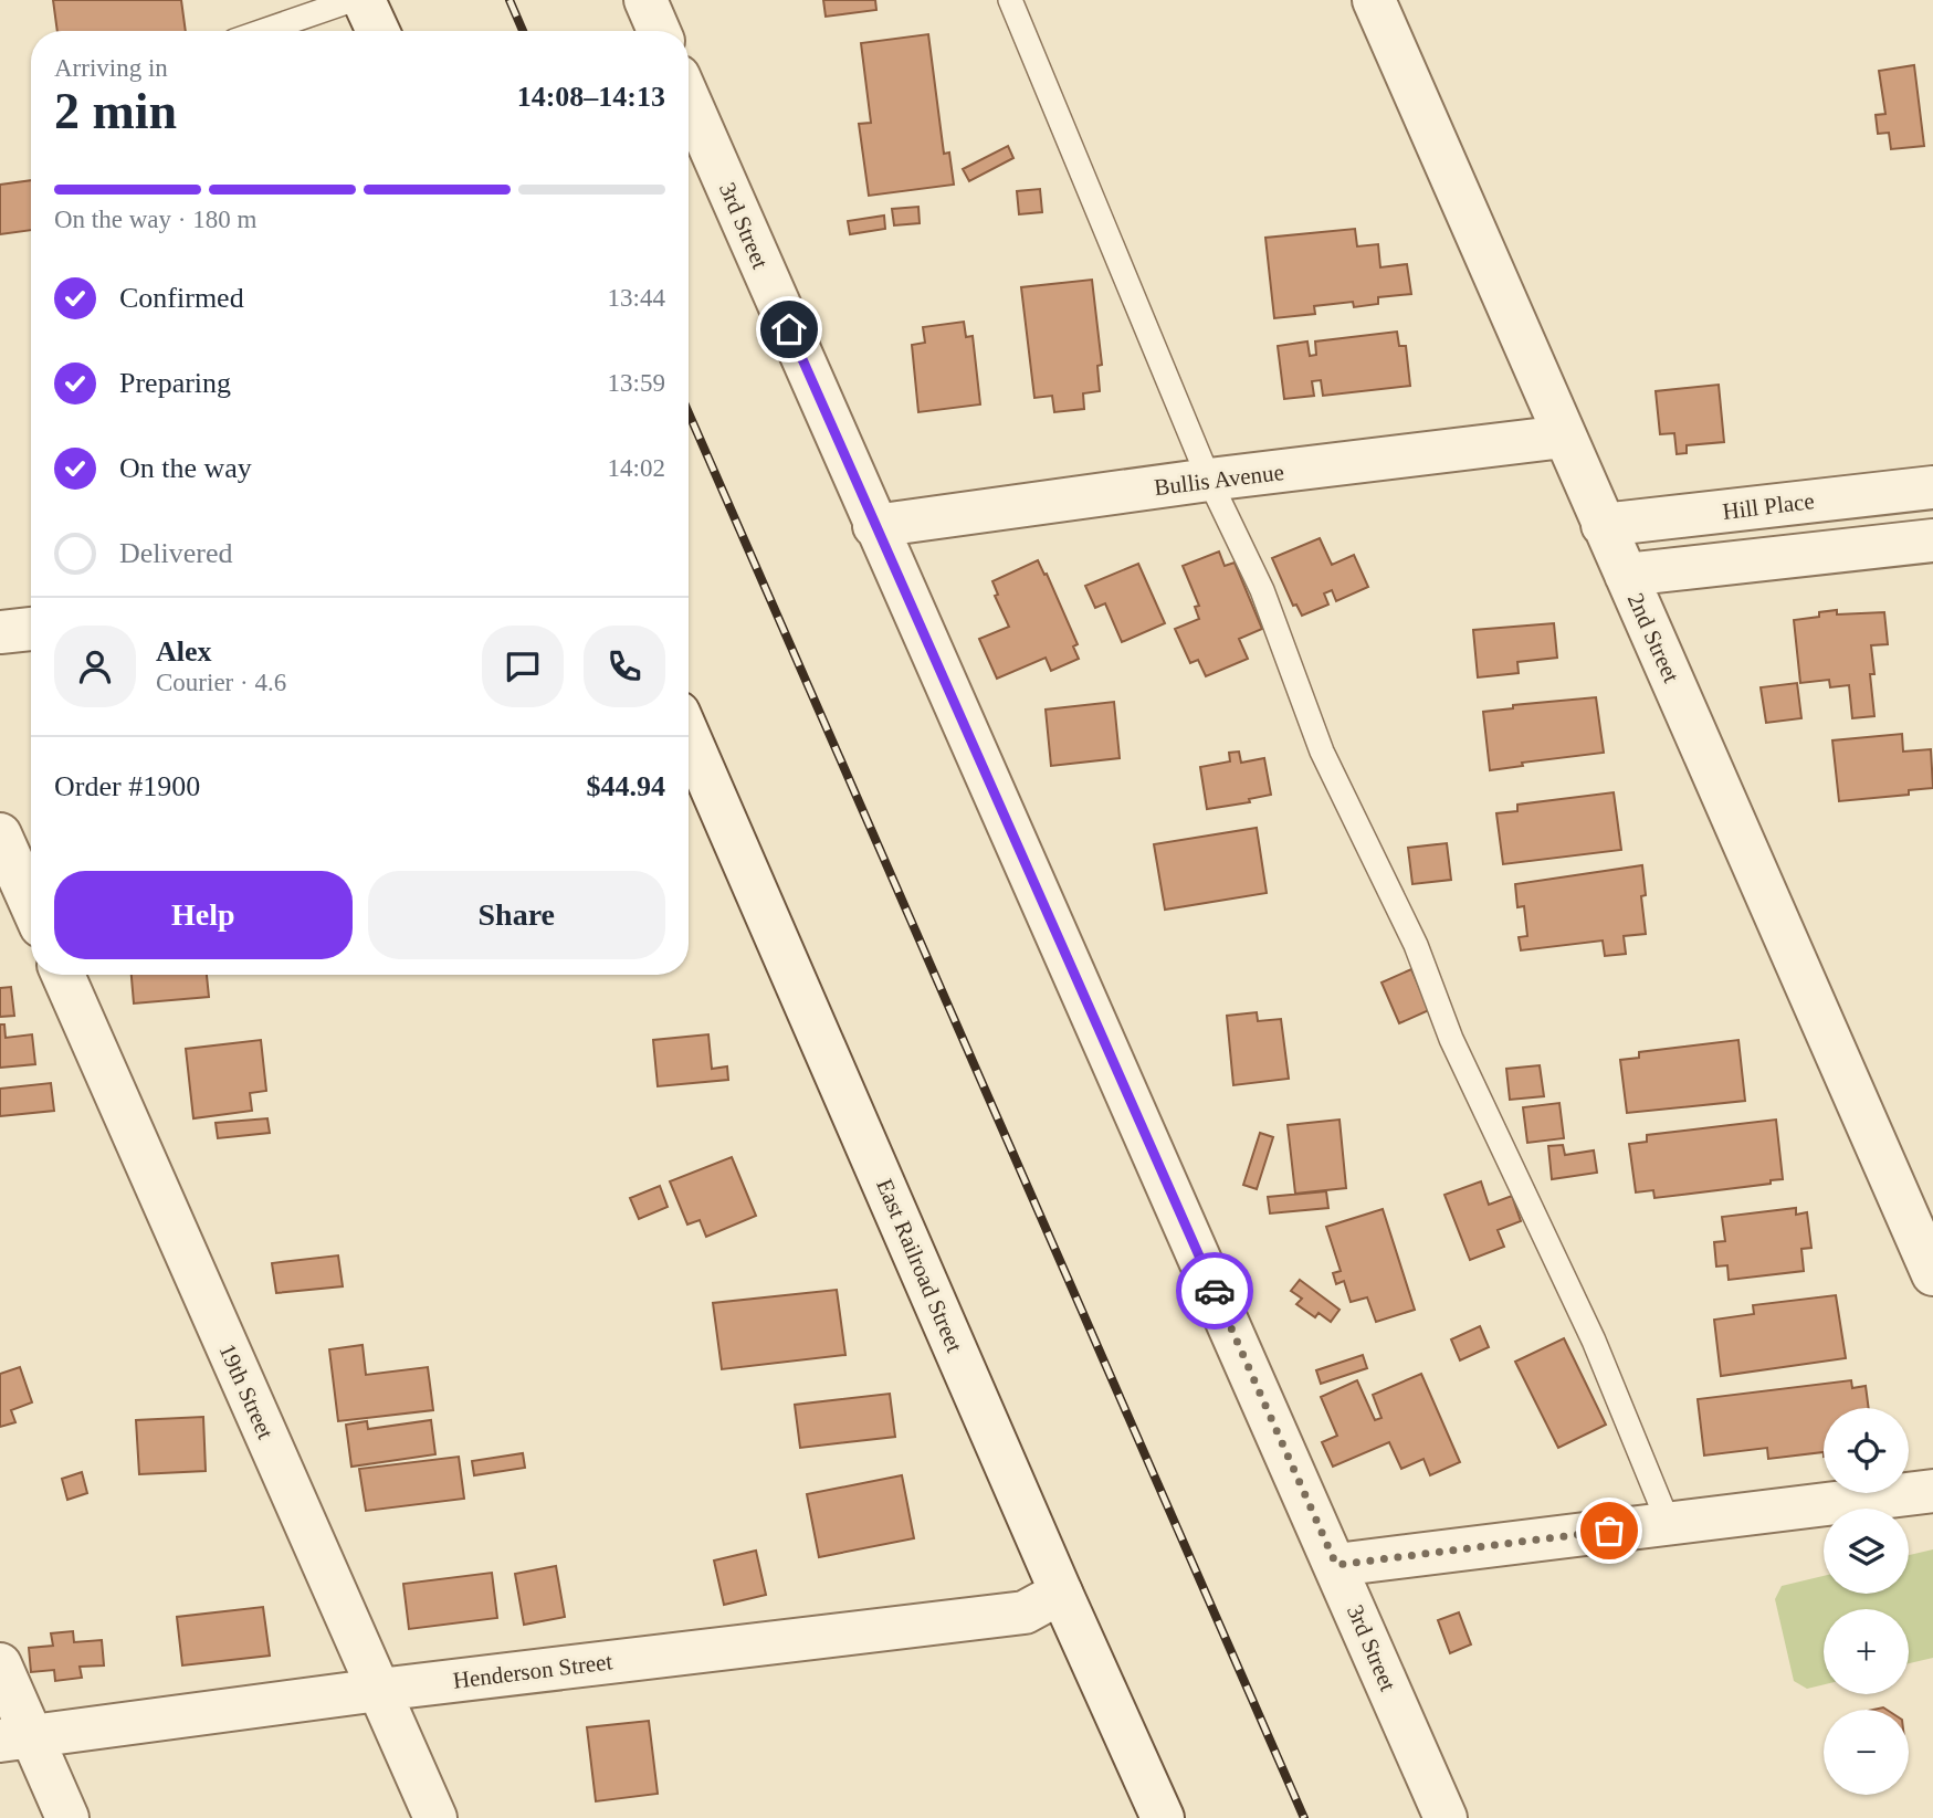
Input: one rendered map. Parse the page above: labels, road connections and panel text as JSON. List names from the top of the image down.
{
  "streets": {
    "street": [
      "3rd Street",
      "Bullis Avenue",
      "Hill Place",
      "2nd Street",
      "East Railroad Street",
      "19th Street",
      "Henderson Street"
    ]
  },
  "crossings": [
    ["3rd Street", "Bullis Avenue"],
    ["Bullis Avenue", "2nd Street"],
    ["Hill Place", "2nd Street"],
    ["East Railroad Street", "Henderson Street"],
    ["19th Street", "Henderson Street"]
  ],
  "page": {
    "heading": ["2 min", "Arriving in", "14:08–14:13"],
    "panel": [
      "Alex",
      "Courier · 4.6",
      "Order #1900",
      "$44.94"
    ],
    "bar": "On the way · 180 m",
    "list": [
      ["Confirmed", "13:44"],
      ["Preparing", "13:59"],
      ["On the way", "14:02"],
      "Delivered"
    ],
    "buttons": ["Help", "Share"],
    "map_buttons": ["+", "−"]
  }
}
